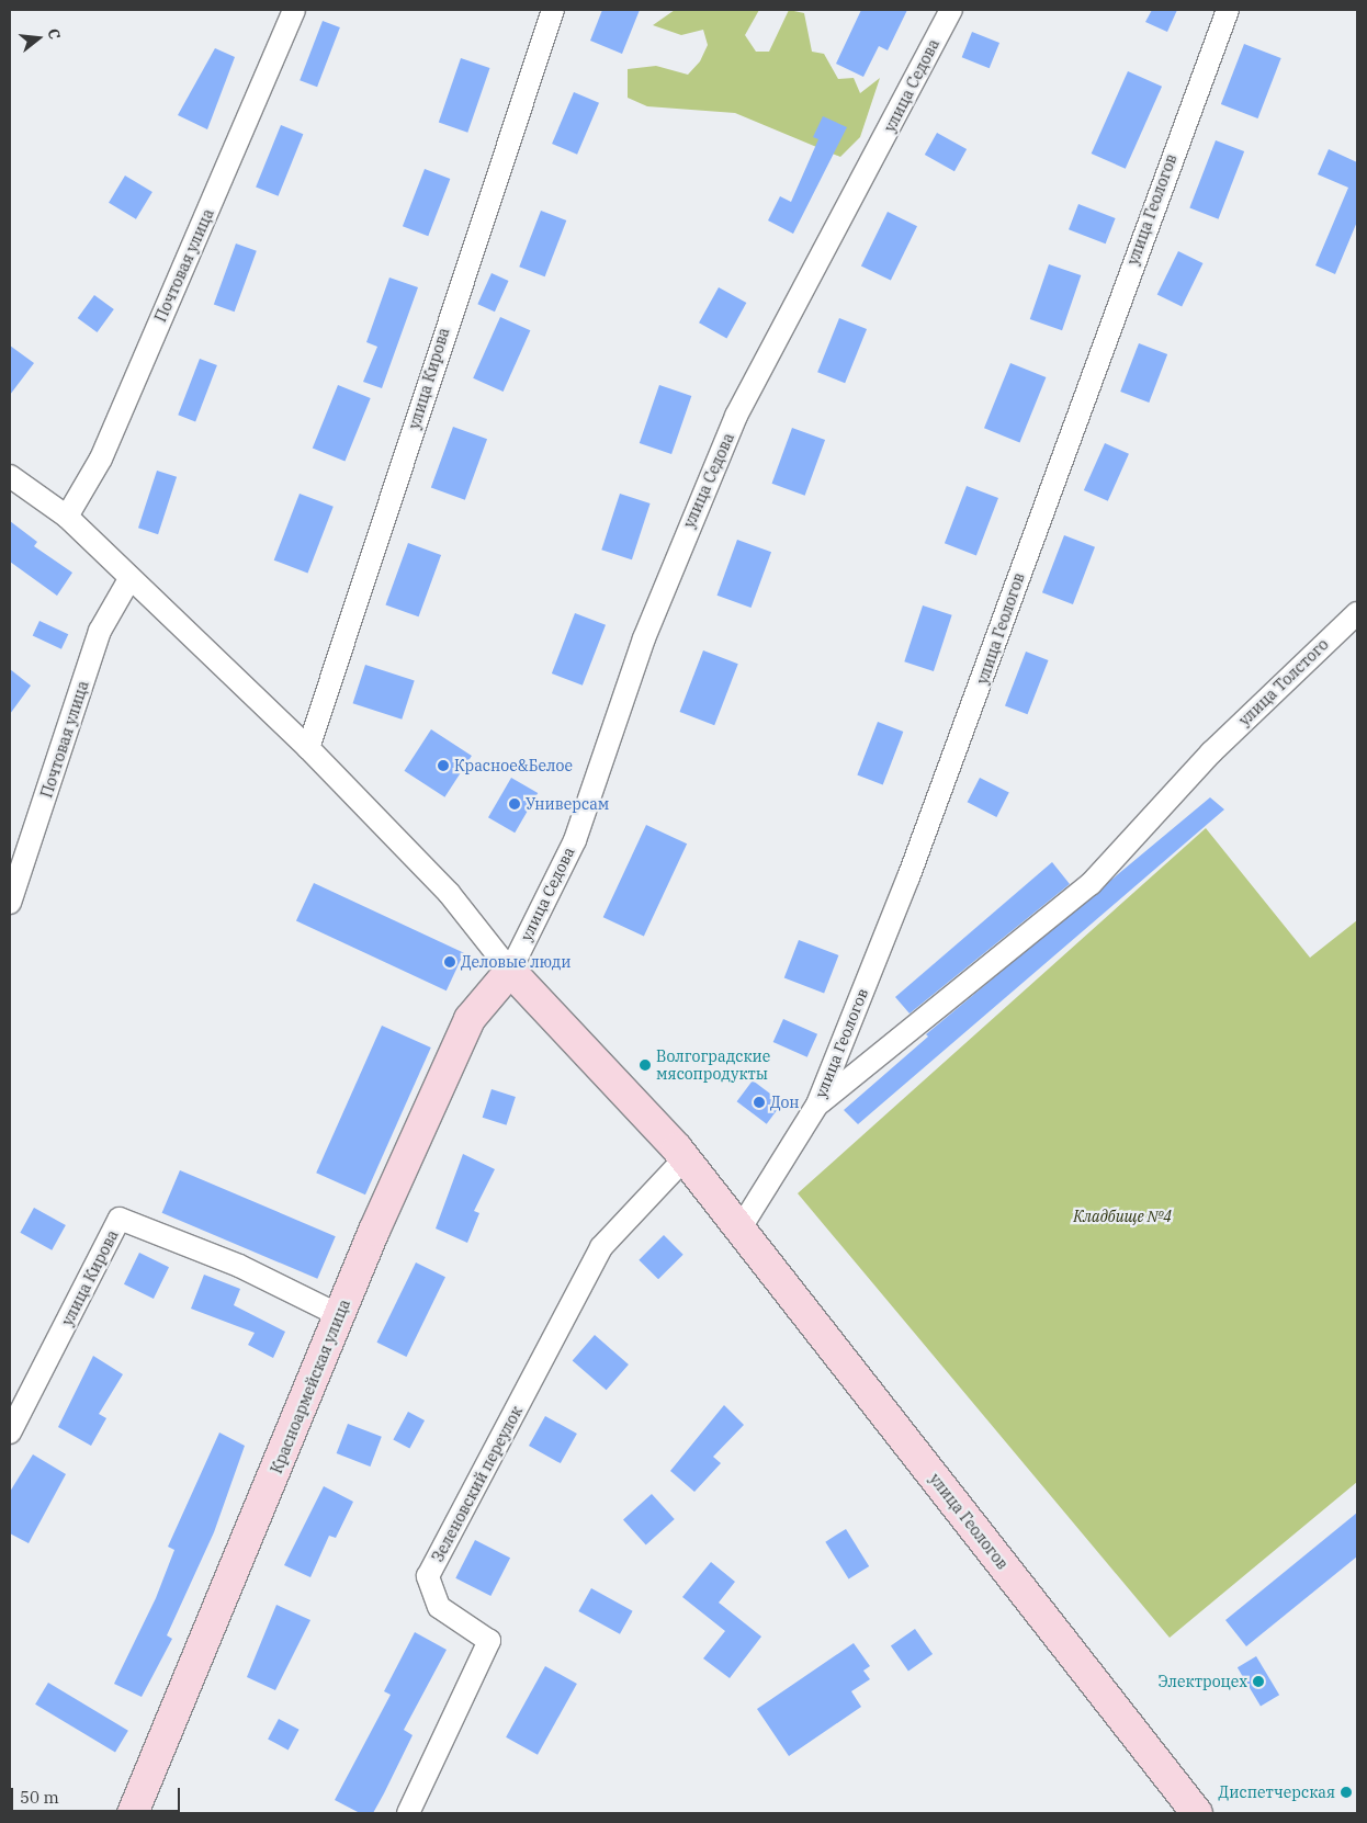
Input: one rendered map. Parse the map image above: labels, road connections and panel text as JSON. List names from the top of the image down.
{
  "streets": {
    "street": [
      "улица Седова",
      "улица Геологов",
      "Почтовая улица",
      "улица Кирова",
      "улица Толстого",
      "Красноармейская улица",
      "Зеленовский переулок"
    ]
  },
  "crossings": [
    ["улица Седова", "улица Геологов"],
    ["улица Седова", "Красноармейская улица"],
    ["улица Геологов", "улица Толстого"],
    ["улица Геологов", "Красноармейская улица"],
    ["улица Геологов", "Зеленовский переулок"],
    ["улица Кирова", "Красноармейская улица"]
  ],
  "parks": ["Кладбище №4"],
  "places": [
    "Красное&Белое",
    "Универсам",
    "Деловые люди",
    "Волгоградские мясопродукты",
    "Дон",
    "Электроцех",
    "Диспетчерская"
  ],
  "scale_bar": "50 m",
  "north": "right"
}
